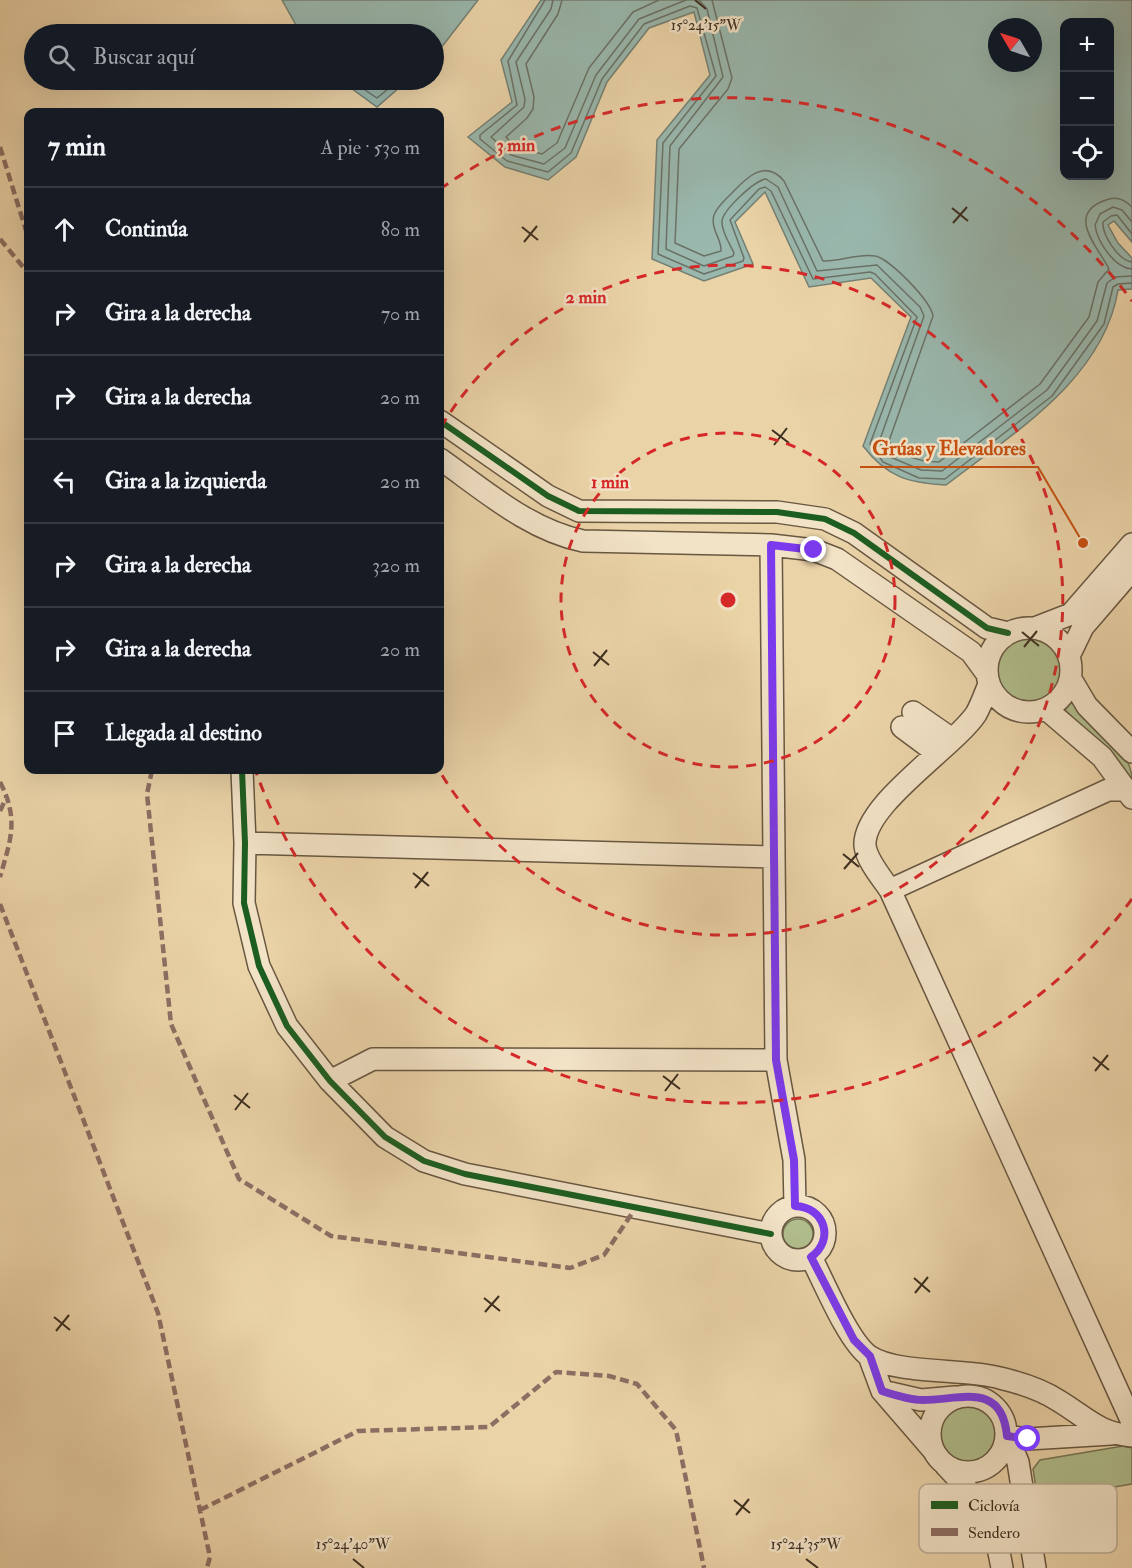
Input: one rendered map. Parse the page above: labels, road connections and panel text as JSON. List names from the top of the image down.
{
  "places": ["Grúas y Elevadores"],
  "legend": ["Ciclovía", "Sendero"],
  "north": "top left",
  "page": {
    "map_buttons": ["+", "−"],
    "search": "Buscar aquí",
    "heading": ["7 min", "A pie · 530 m"],
    "list": [
      ["Continúa", "80 m"],
      ["Gira a la derecha", "70 m"],
      ["Gira a la derecha", "20 m"],
      ["Gira a la izquierda", "20 m"],
      ["Gira a la derecha", "320 m"],
      ["Gira a la derecha", "20 m"],
      "Llegada al destino"
    ]
  },
  "coordinates": ["15°24'15\"W", "15°24'40\"W", "15°24'35\"W"],
  "rings": ["3 min", "2 min", "1 min"]
}
